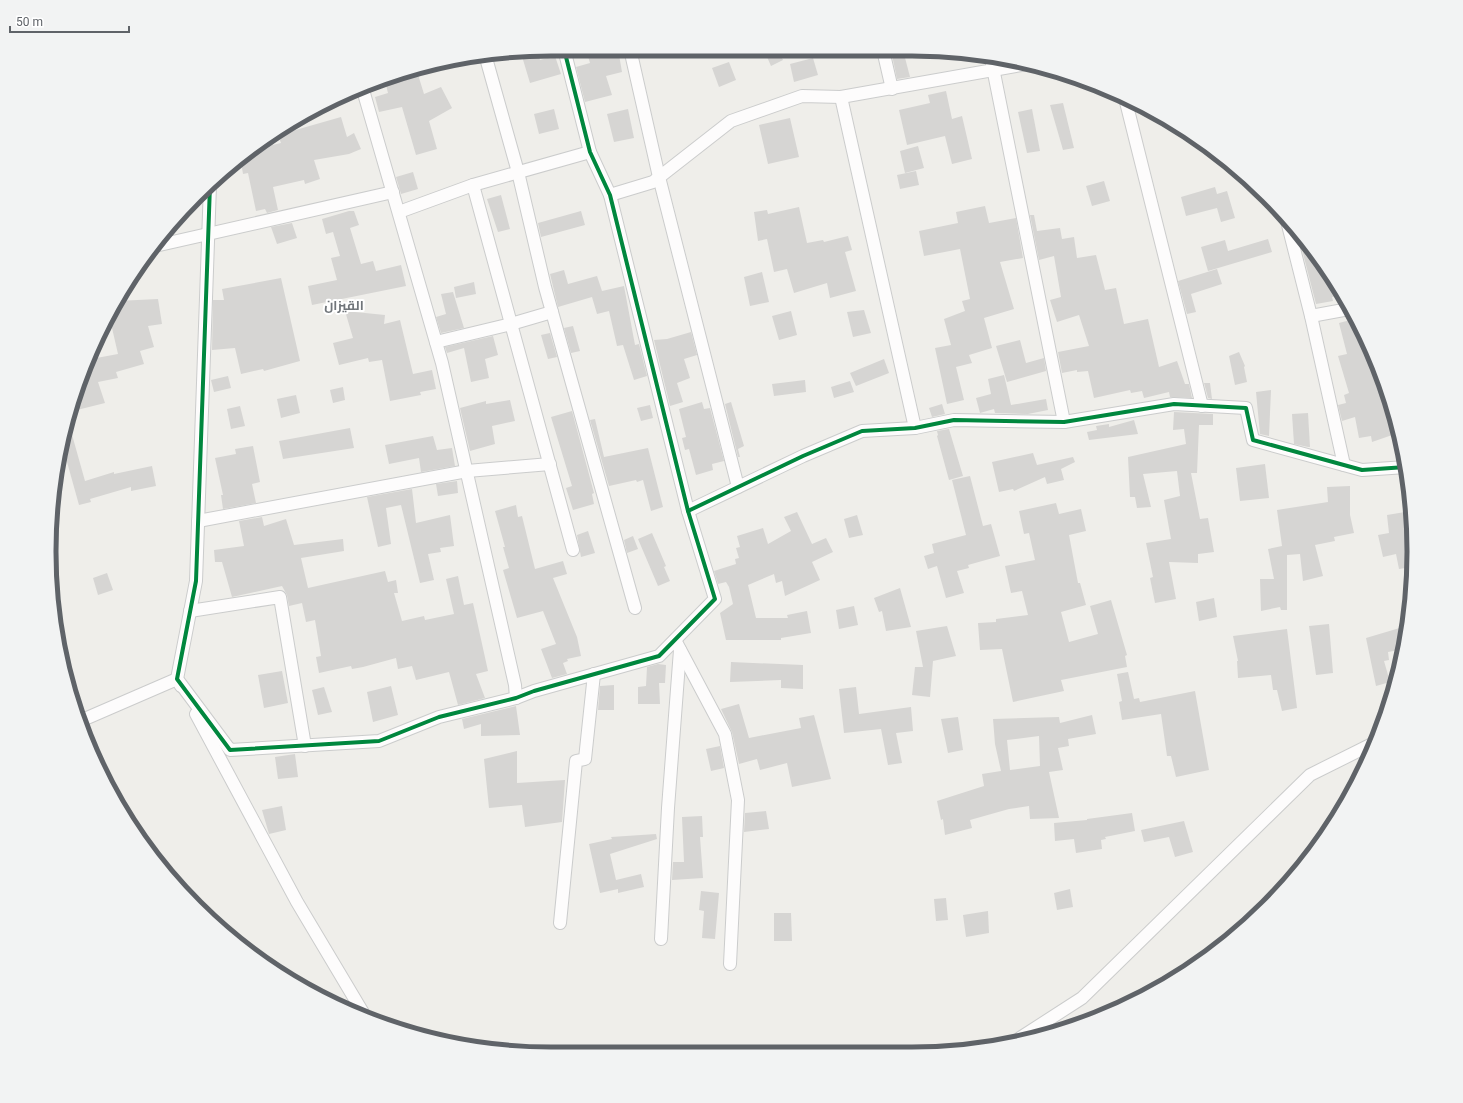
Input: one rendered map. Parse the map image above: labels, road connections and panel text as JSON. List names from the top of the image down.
{
  "districts": ["القيزان"],
  "scale_bar": "50 m"
}
